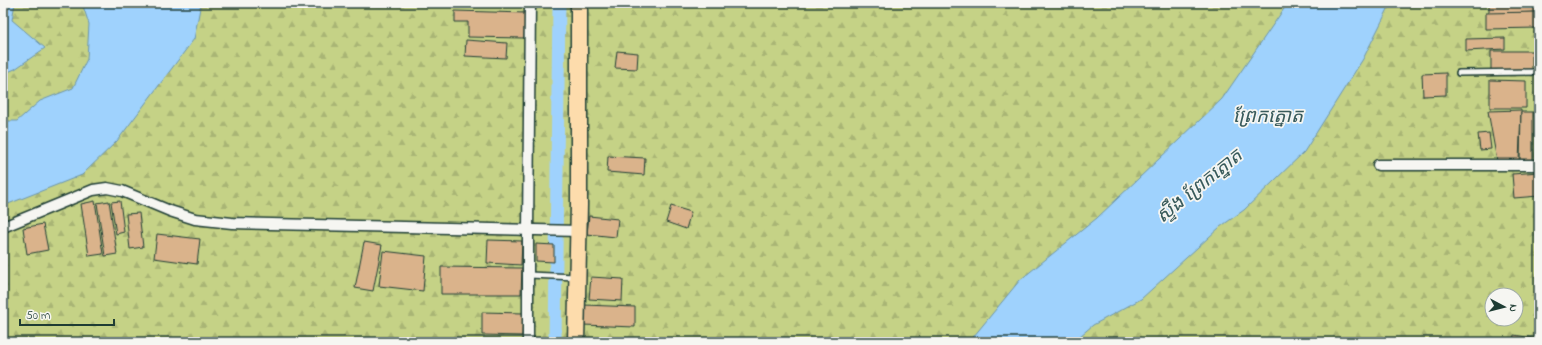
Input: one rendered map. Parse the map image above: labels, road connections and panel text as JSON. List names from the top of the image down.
{
  "water": ["ព្រែកត្នោត", "ស្ទឹង ព្រែកត្នោត"],
  "scale_bar": "50 m",
  "north": "right"
}
